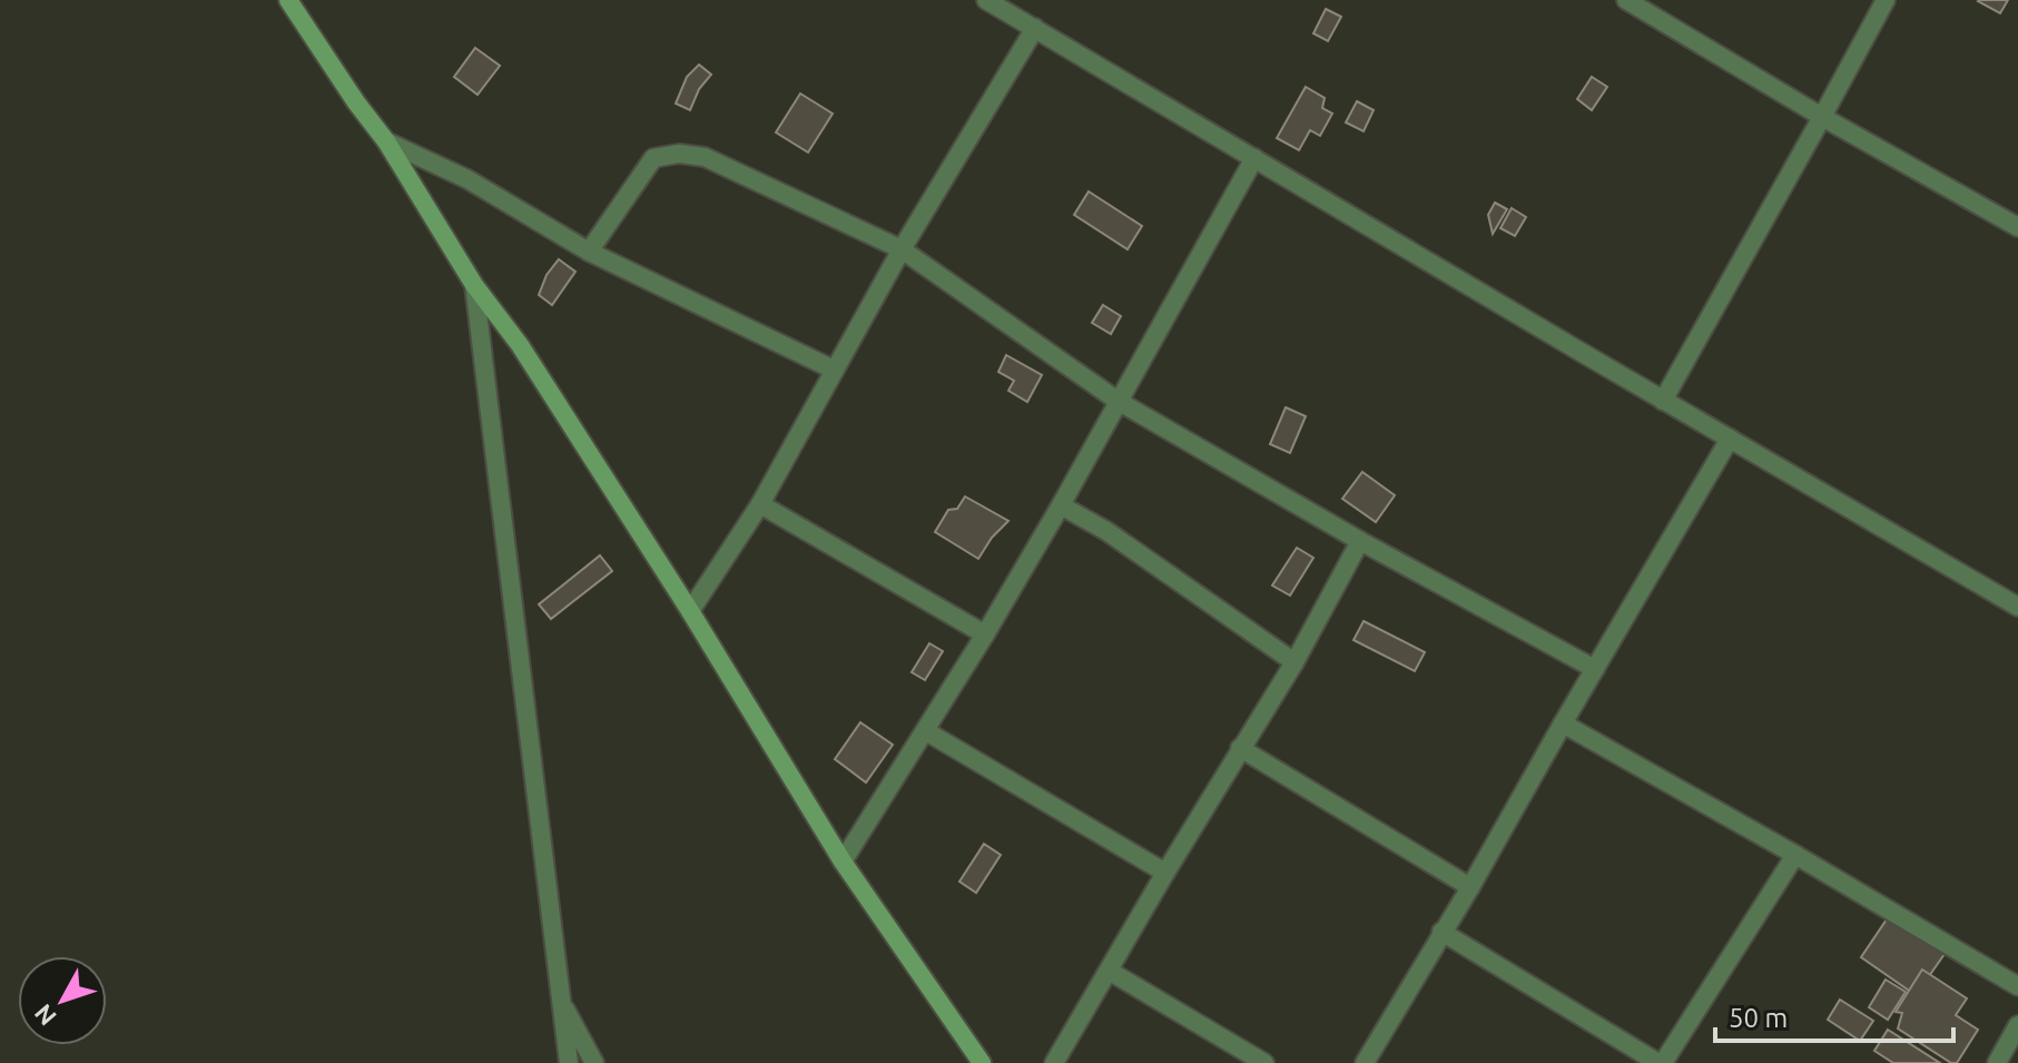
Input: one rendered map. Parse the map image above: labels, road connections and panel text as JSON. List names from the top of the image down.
{
  "scale_bar": "50 m",
  "north": "bottom left"
}
